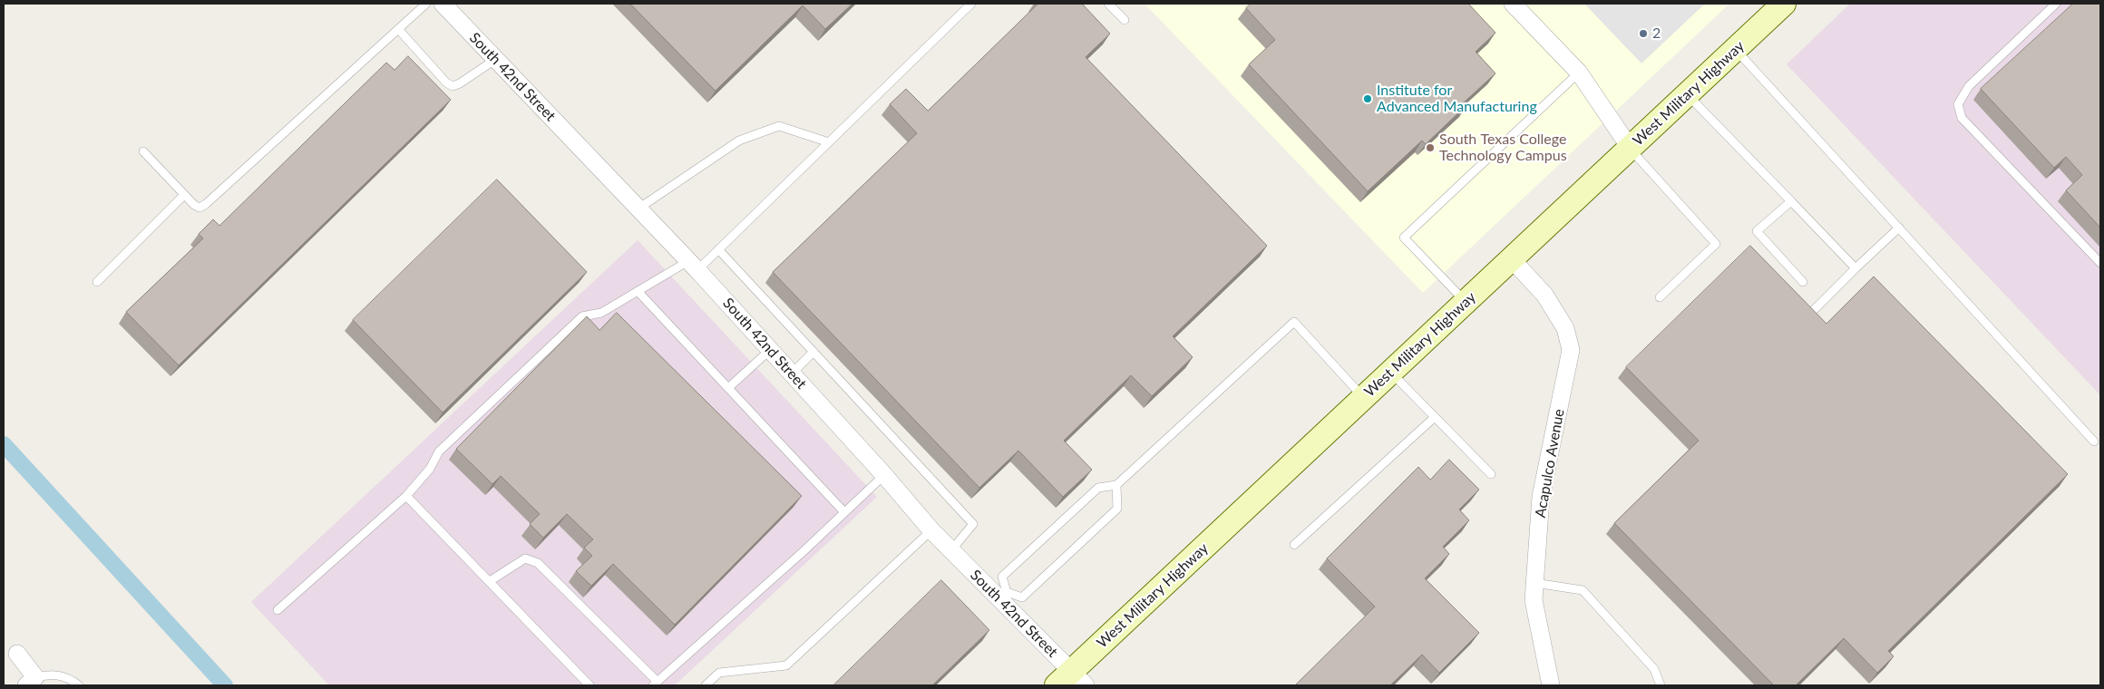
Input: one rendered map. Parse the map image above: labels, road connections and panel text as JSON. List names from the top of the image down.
{
  "streets": {
    "main road": ["West Military Highway"],
    "street": ["South 42nd Street", "Acapulco Avenue"]
  },
  "crossings": [
    ["South 42nd Street", "West Military Highway"],
    ["West Military Highway", "Acapulco Avenue"]
  ],
  "places": ["2", "Institute for Advanced Manufacturing", "South Texas College Technology Campus"]
}
